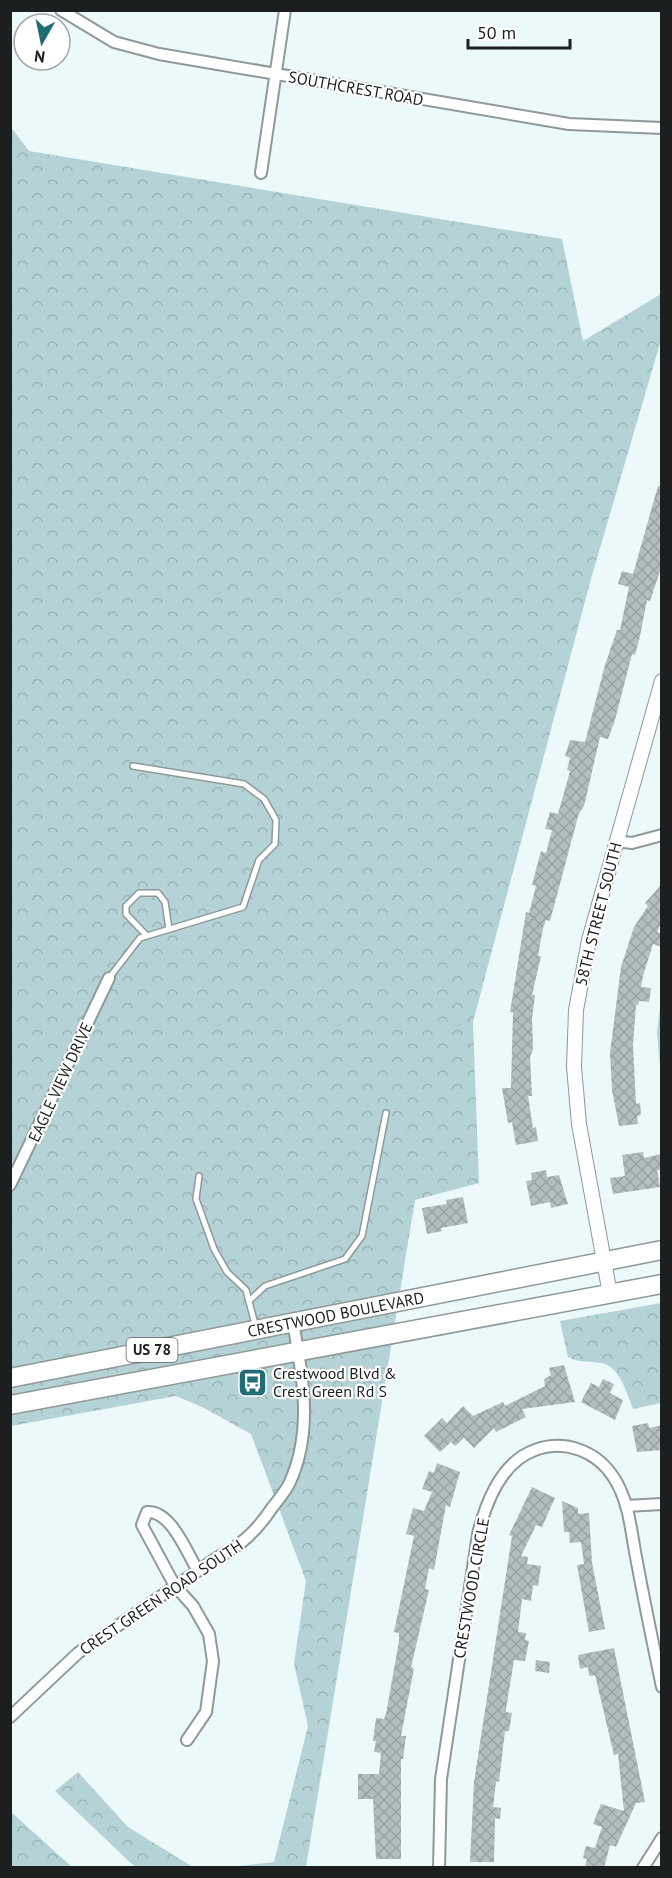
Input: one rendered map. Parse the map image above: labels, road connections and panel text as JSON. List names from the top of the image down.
{
  "streets": {
    "main road": ["CRESTWOOD BOULEVARD", "US 78"],
    "street": [
      "SOUTHCREST ROAD",
      "58TH STREET SOUTH",
      "EAGLE VIEW DRIVE",
      "CRESTWOOD CIRCLE",
      "CREST GREEN ROAD SOUTH"
    ]
  },
  "crossings": [
    ["58TH STREET SOUTH", "CRESTWOOD BOULEVARD"],
    ["CRESTWOOD BOULEVARD", "CREST GREEN ROAD SOUTH"]
  ],
  "places": {
    "bus stop": ["Crestwood Blvd & Crest Green Rd S"]
  },
  "scale_bar": "50 m",
  "north": "bottom"
}
